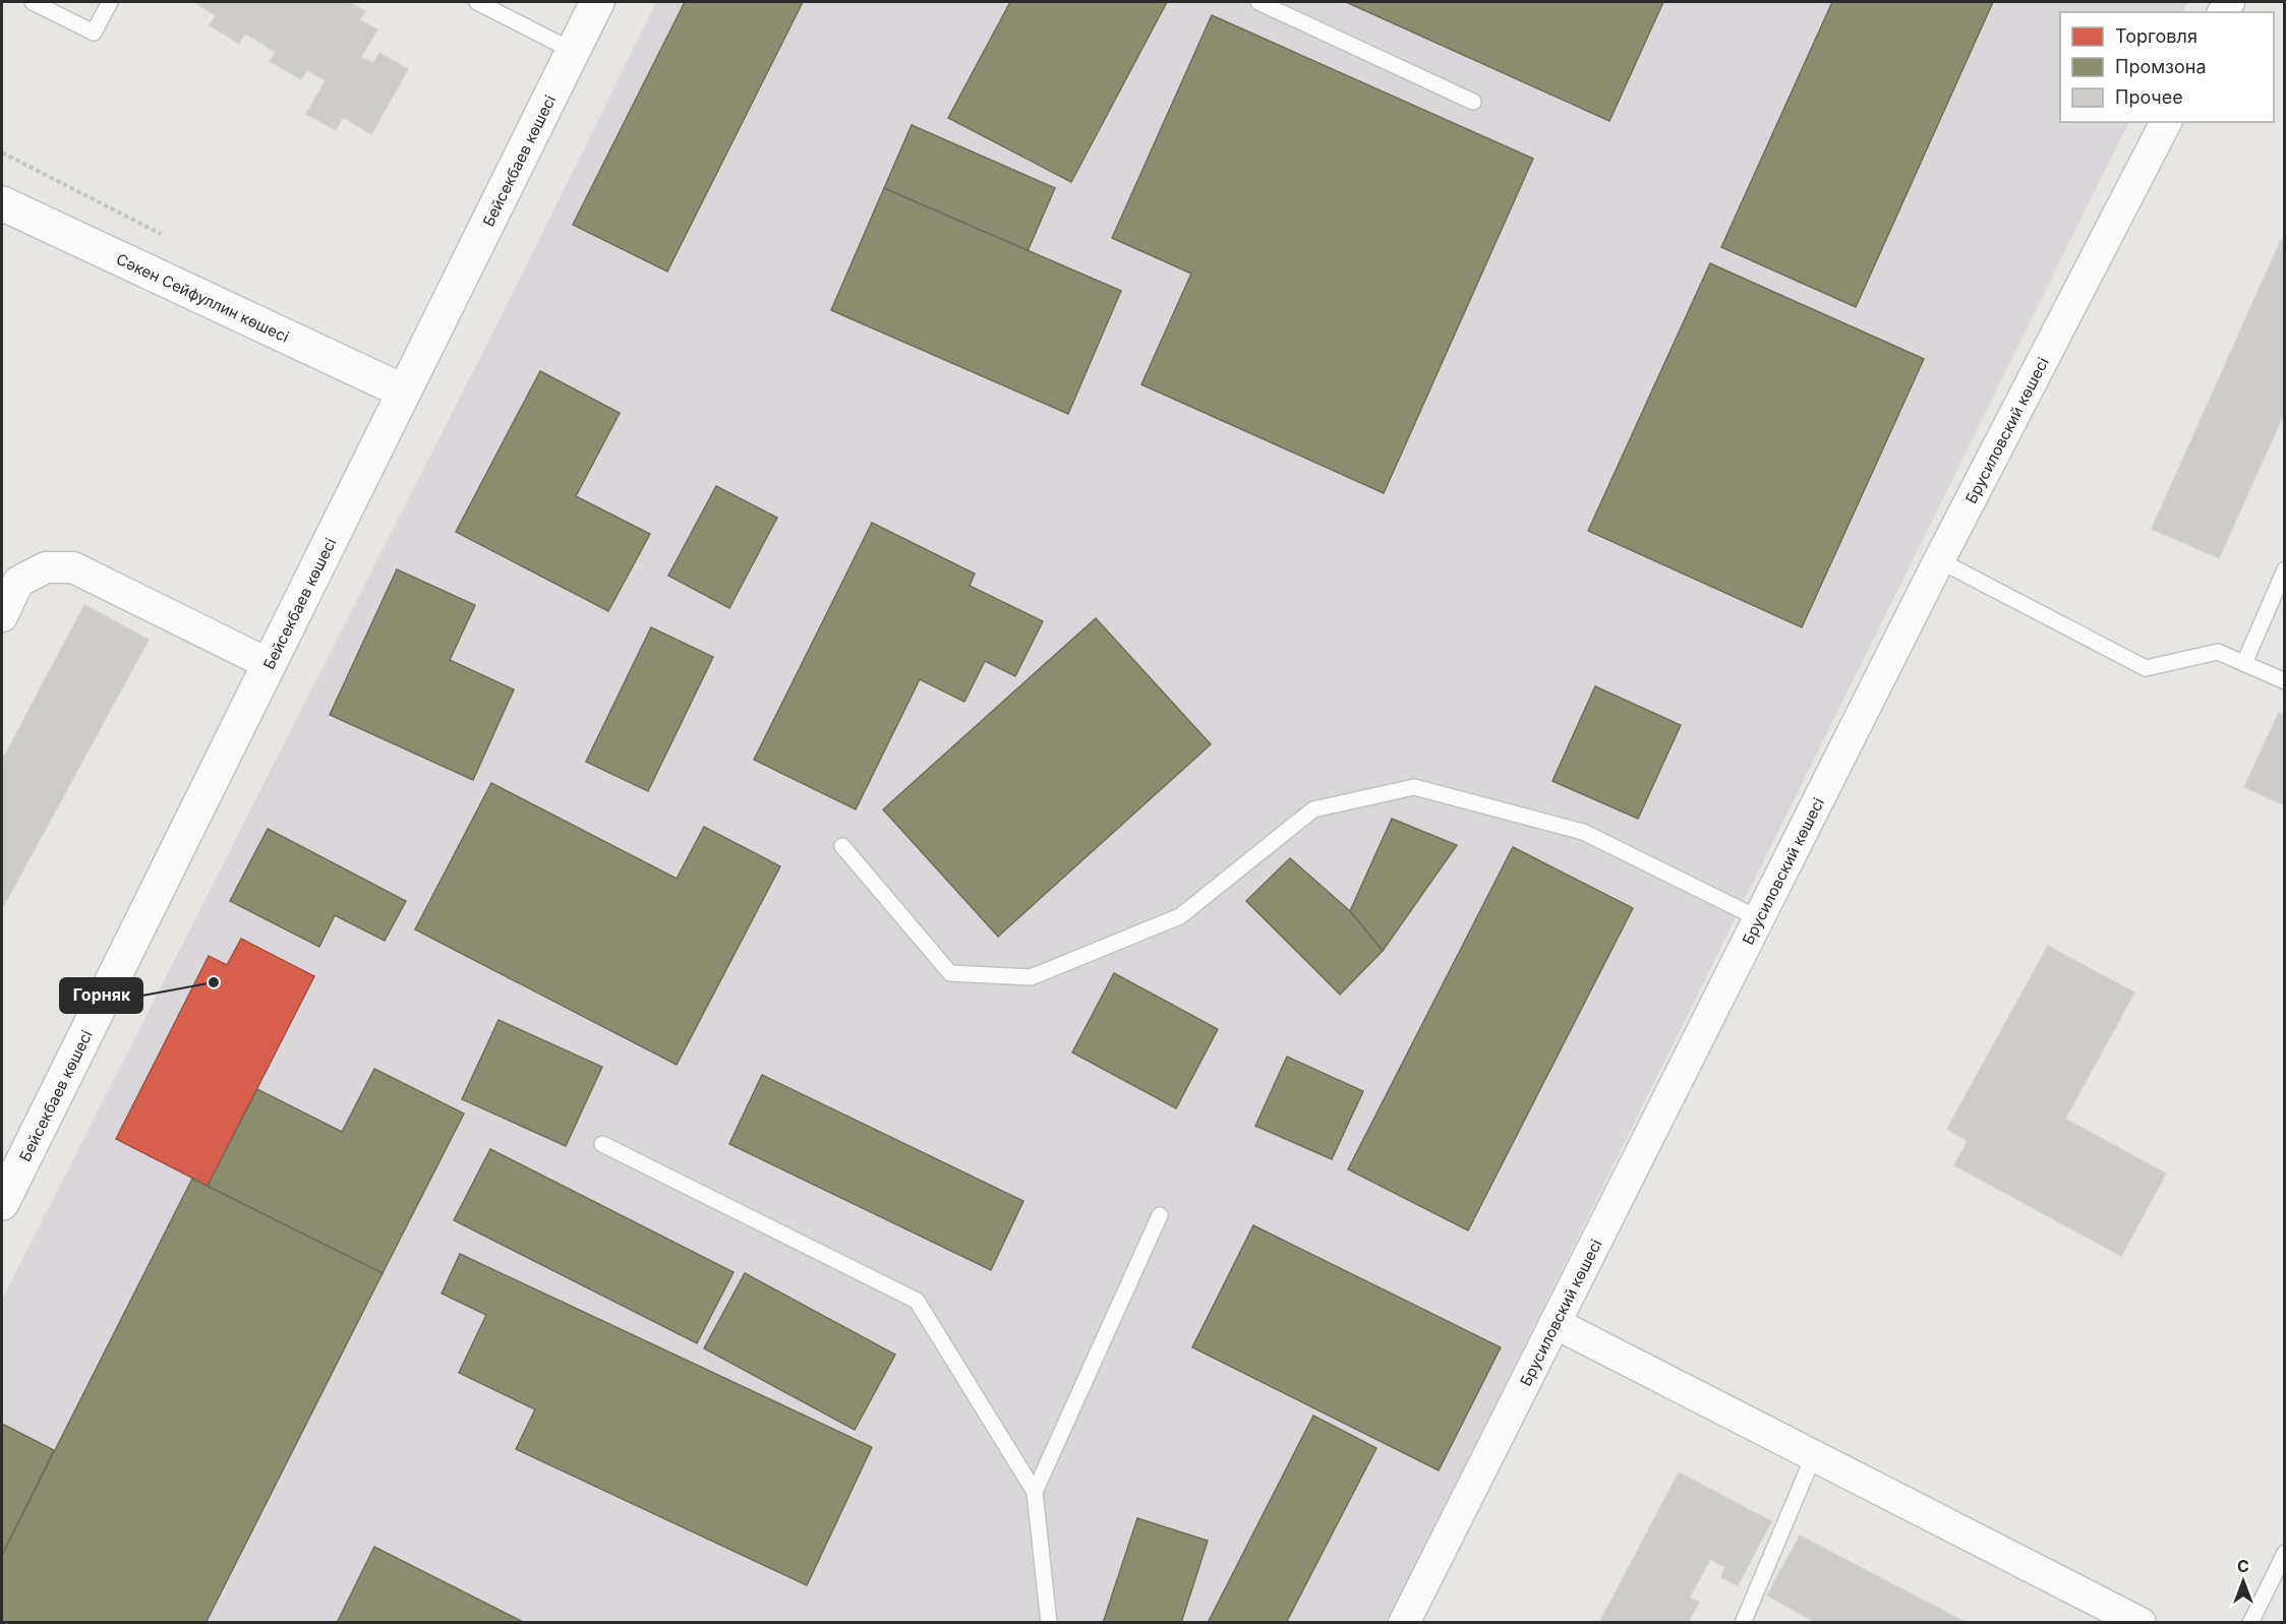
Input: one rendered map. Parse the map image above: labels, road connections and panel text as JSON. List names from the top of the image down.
{
  "streets": {
    "street": ["Бейсекбаев көшесі", "Сәкен Сейфуллин көшесі", "Брусиловский көшесі"]
  },
  "crossings": [
    ["Бейсекбаев көшесі", "Сәкен Сейфуллин көшесі"]
  ],
  "places": ["Горняк"],
  "legend": ["Торговля", "Промзона", "Прочее"],
  "north": "top"
}
